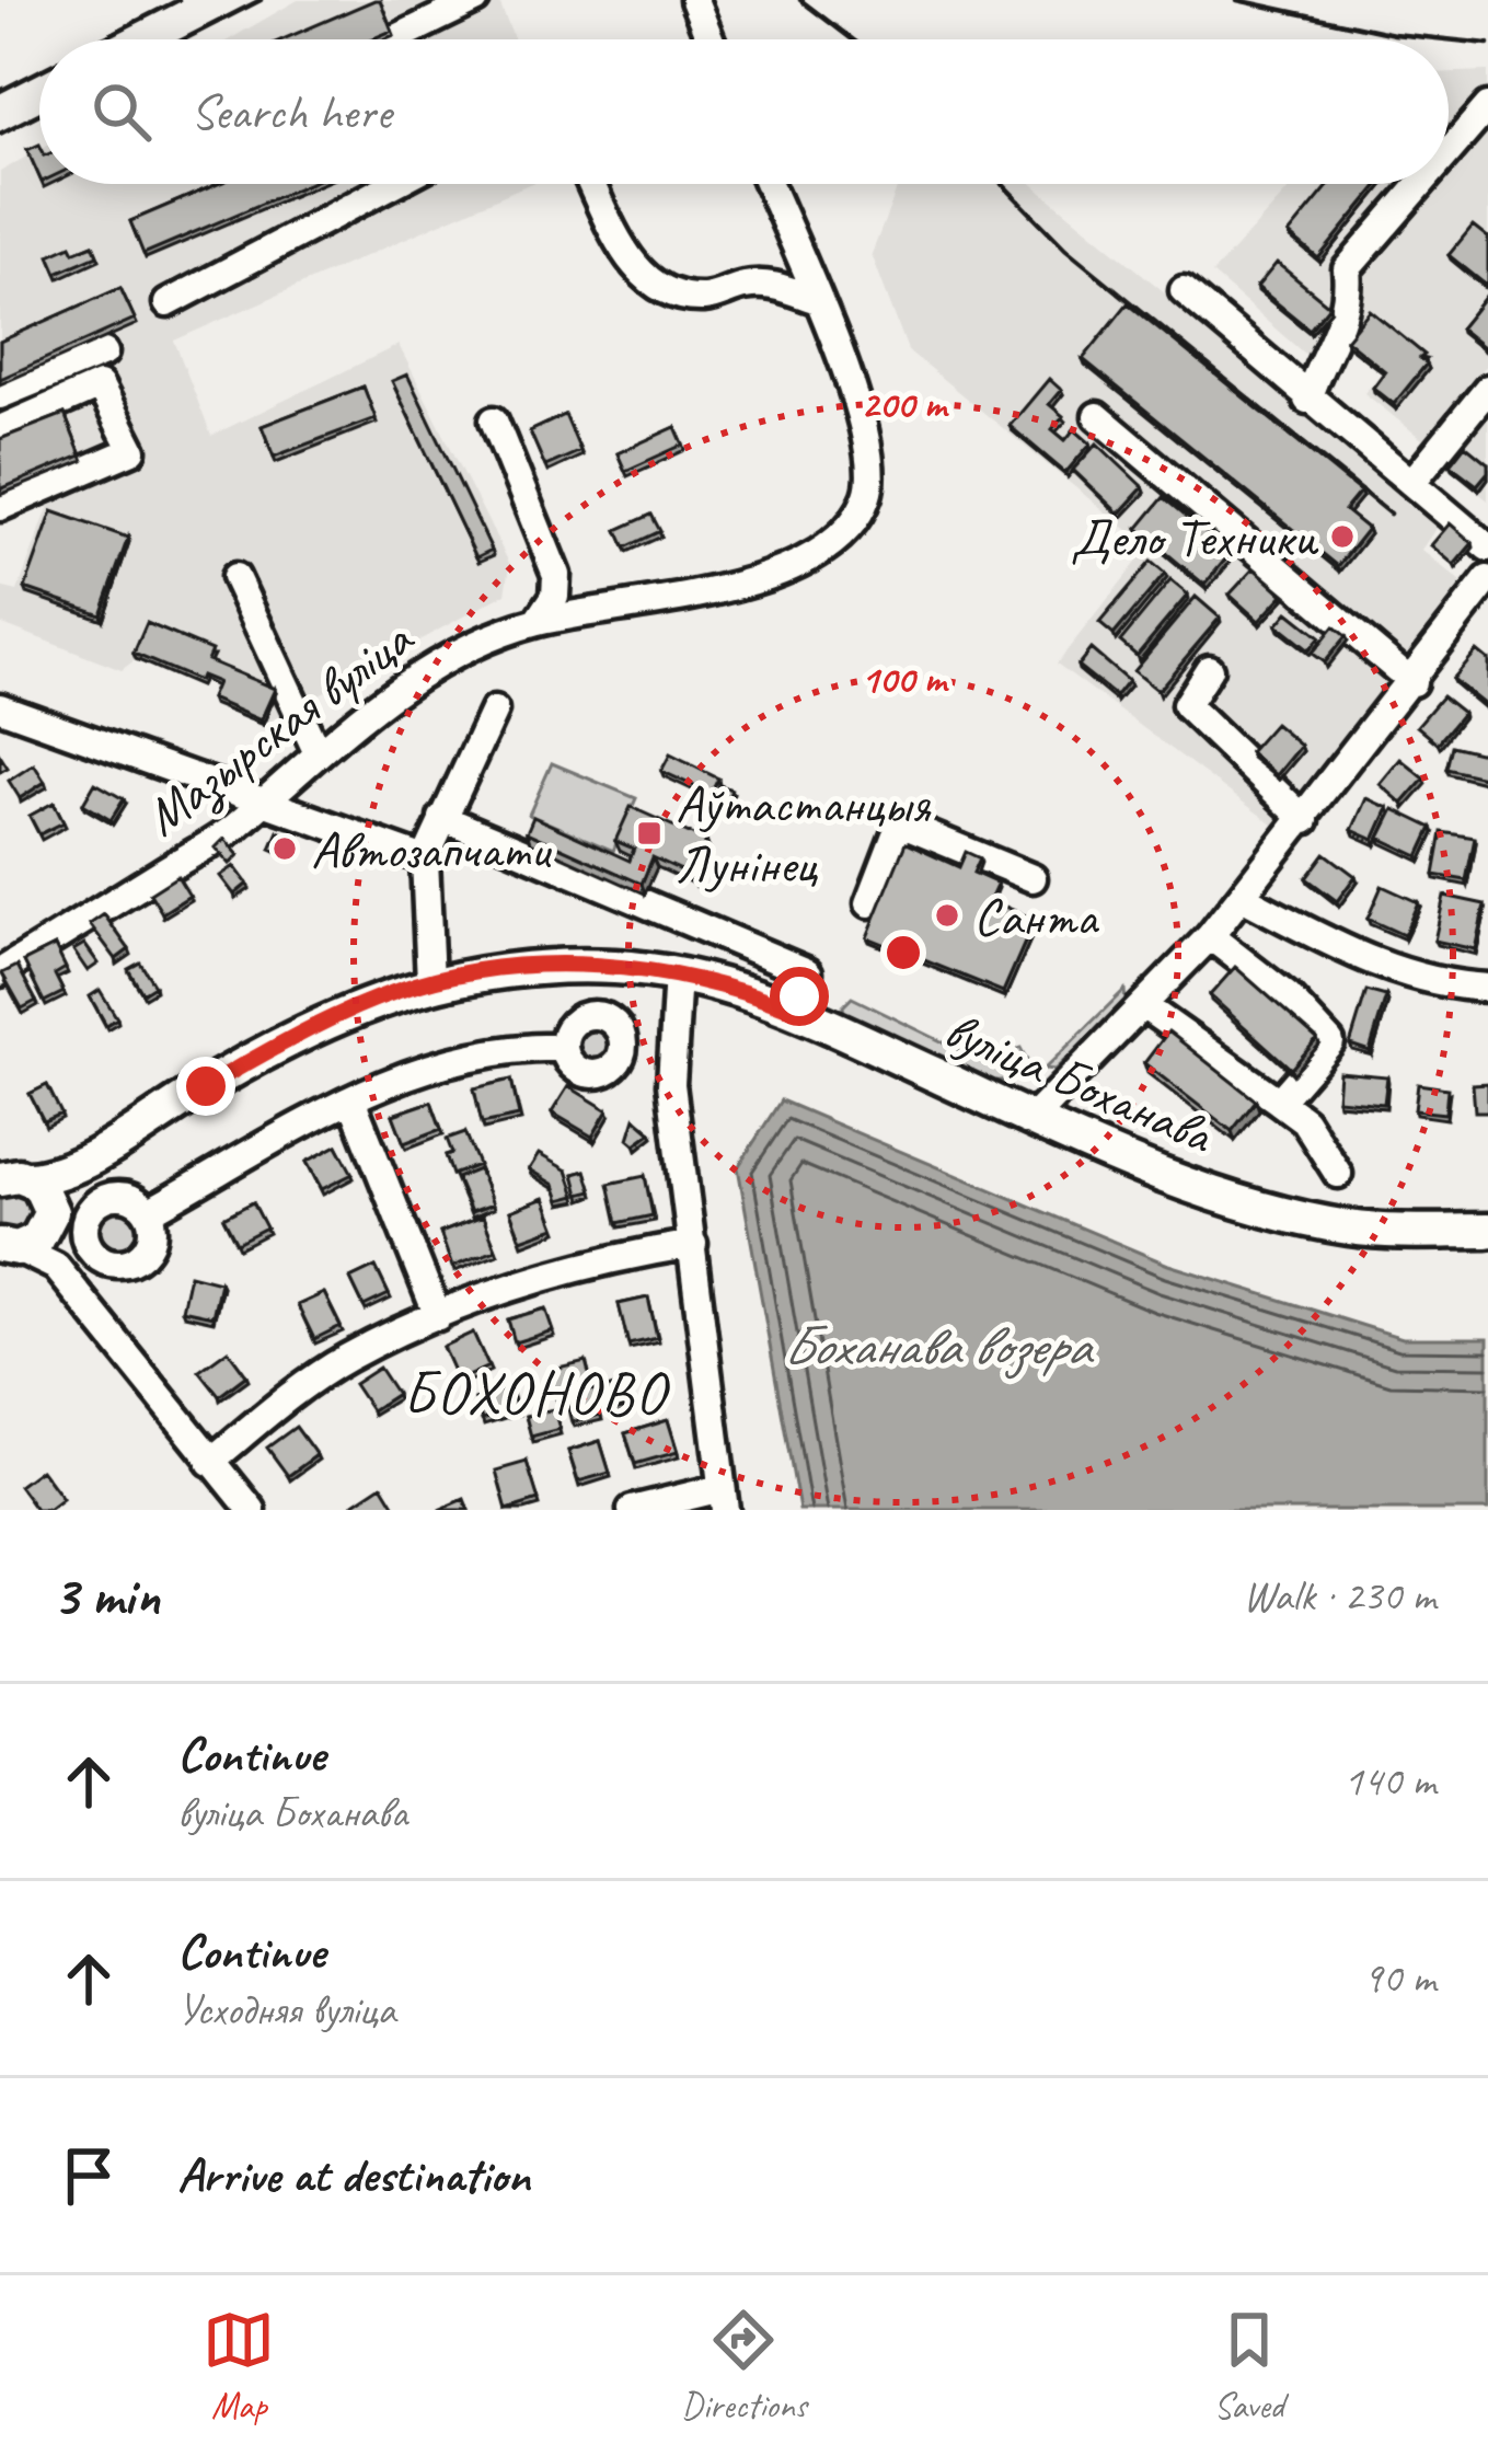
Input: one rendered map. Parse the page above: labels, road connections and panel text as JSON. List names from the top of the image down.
{
  "streets": {
    "main road": ["вуліца Боханава"],
    "street": ["Мазырская вуліца"]
  },
  "districts": ["БОХОНОВО"],
  "water": ["Боханава возера"],
  "places": {
    "other": ["Дело Техники", "Автозапчати", "Санта"],
    "transit": ["Аўтастанцыя Лунінец"]
  },
  "page": {
    "search": "Search here",
    "heading": ["3 min", "Walk · 230 m"],
    "list": [
      ["Continue", "вуліца Боханава", "140 m"],
      ["Continue", "Усходняя вуліца", "90 m"],
      "Arrive at destination"
    ],
    "nav": ["Map", "Directions", "Saved"]
  },
  "rings": ["200 m", "100 m"]
}
